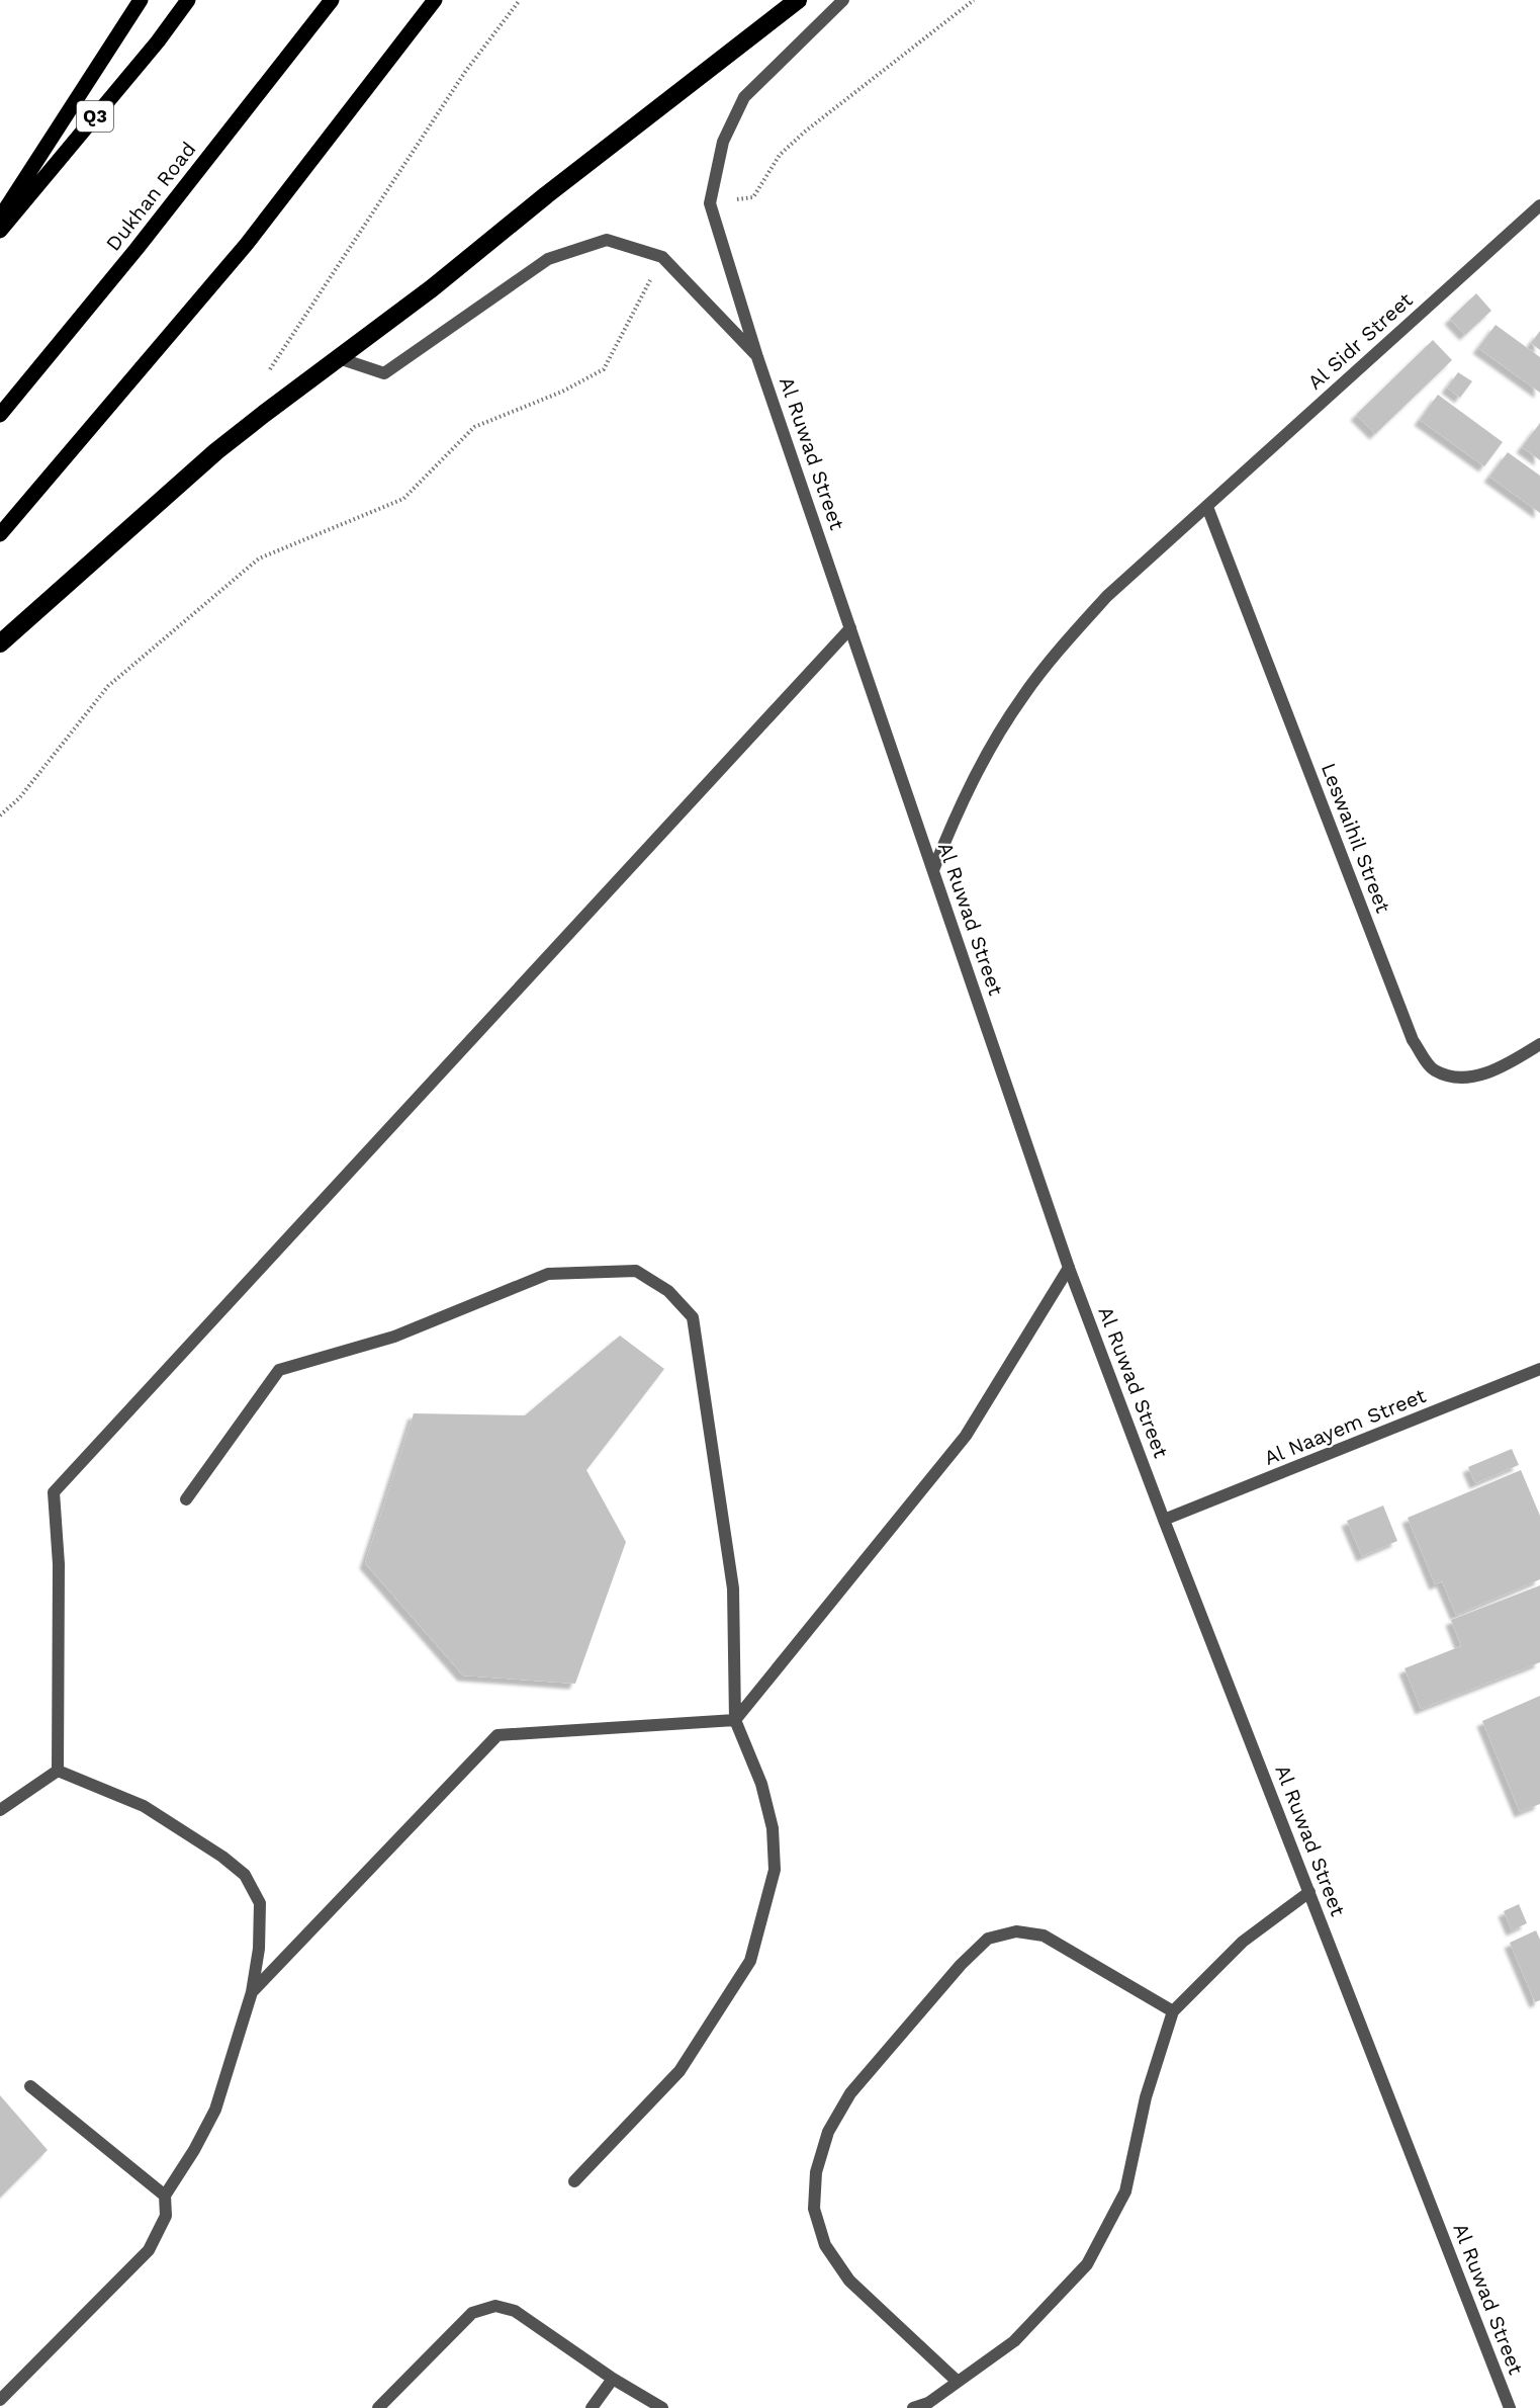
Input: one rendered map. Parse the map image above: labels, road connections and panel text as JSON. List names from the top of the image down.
{
  "streets": {
    "main road": ["Q3", "Dukhan Road"],
    "street": [
      "Al Sidr Street",
      "Al Ruwad Street",
      "Leswaihil Street",
      "Al Naayem Street"
    ]
  },
  "crossings": [
    ["Al Sidr Street", "Al Ruwad Street"],
    ["Al Sidr Street", "Leswaihil Street"],
    ["Al Ruwad Street", "Al Naayem Street"]
  ]
}
